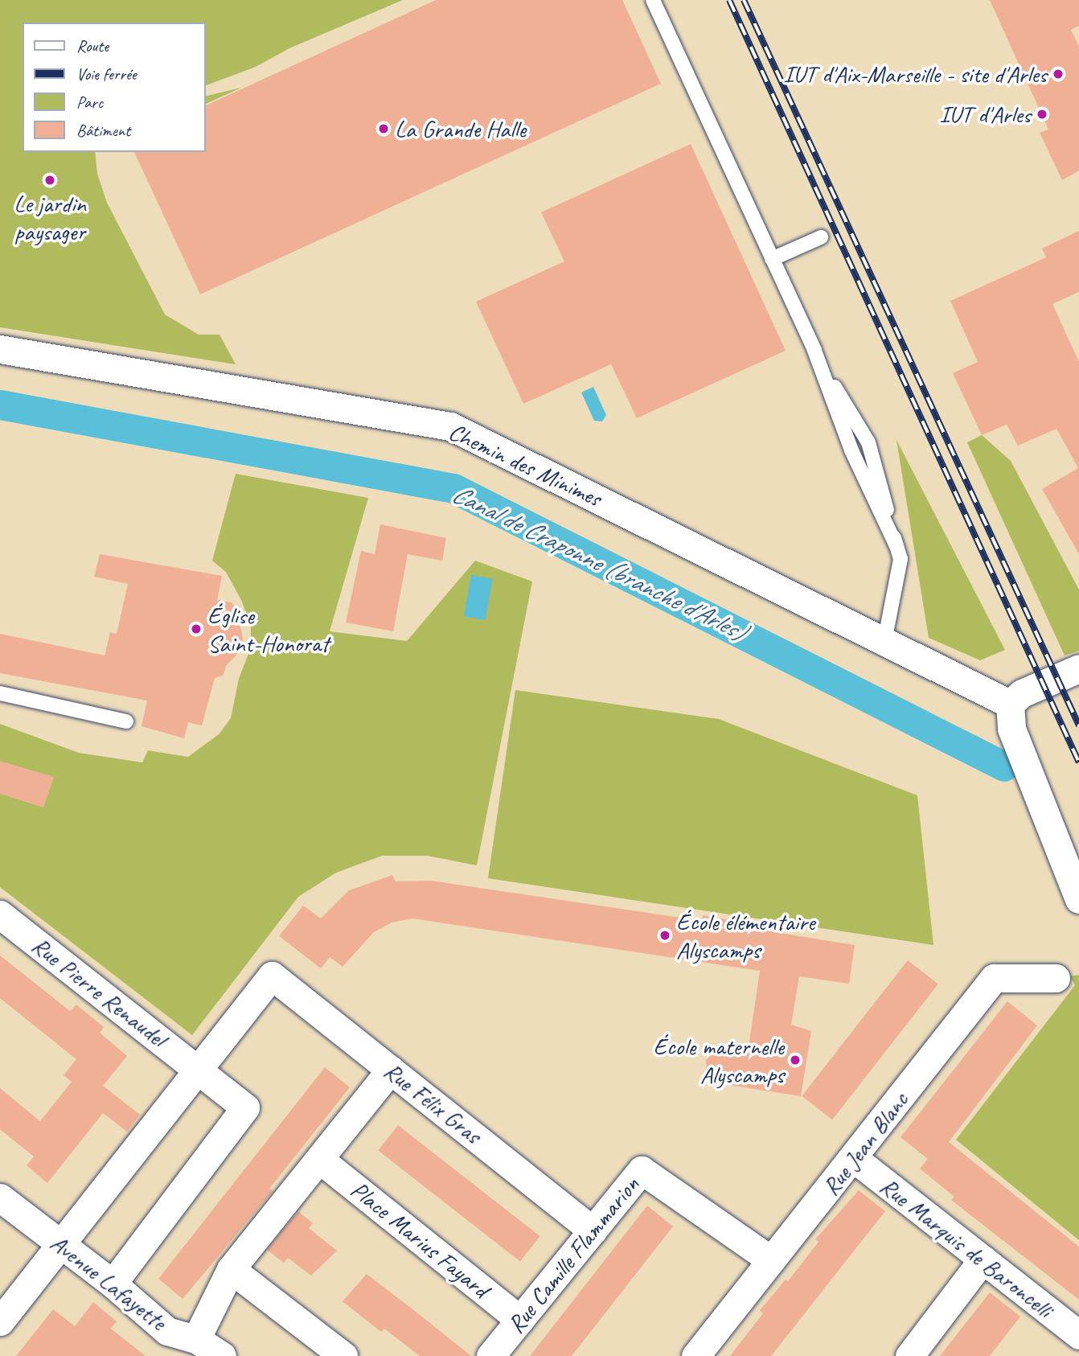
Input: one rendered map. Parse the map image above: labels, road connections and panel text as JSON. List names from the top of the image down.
{
  "streets": {
    "street": [
      "Chemin des Minimes",
      "Rue Pierre Renaudel",
      "Rue Félix Gras",
      "Rue Jean Blanc",
      "Place Marius Fayard",
      "Rue Marquis de Baroncelli",
      "Rue Camille Flammarion",
      "Avenue Lafayette"
    ]
  },
  "crossings": [
    ["Rue Pierre Renaudel", "Rue Félix Gras"],
    ["Rue Pierre Renaudel", "Avenue Lafayette"],
    ["Rue Félix Gras", "Rue Camille Flammarion"],
    ["Rue Jean Blanc", "Rue Marquis de Baroncelli"],
    ["Rue Jean Blanc", "Rue Camille Flammarion"],
    ["Place Marius Fayard", "Rue Camille Flammarion"]
  ],
  "water": ["Canal de Craponne (branche d'Arles)"],
  "places": [
    "IUT d'Aix-Marseille - site d'Arles",
    "IUT d'Arles",
    "La Grande Halle",
    "Le jardin paysager",
    "Église Saint-Honorat",
    "École élémentaire Alyscamps",
    "École maternelle Alyscamps"
  ],
  "legend": [
    "Route",
    "Voie ferrée",
    "Parc",
    "Bâtiment"
  ]
}
